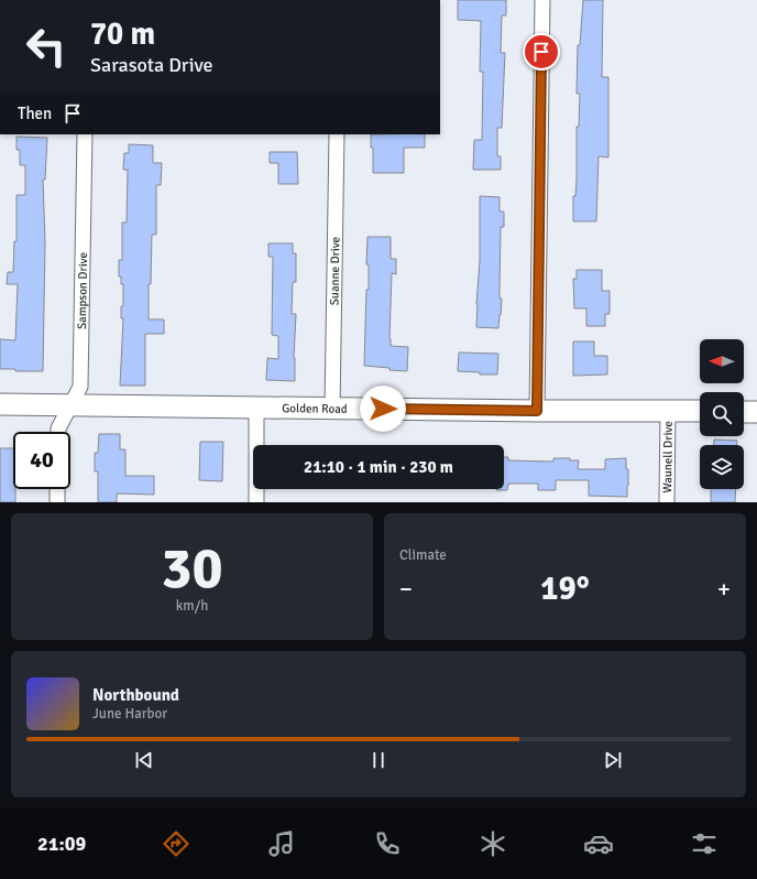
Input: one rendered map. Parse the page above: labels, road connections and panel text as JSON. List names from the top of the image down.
{
  "streets": {
    "street": [
      "Suanne Drive",
      "Sampson Drive",
      "Golden Road",
      "Waunell Drive"
    ]
  },
  "crossings": [
    ["Suanne Drive", "Golden Road"],
    ["Sampson Drive", "Golden Road"],
    ["Golden Road", "Waunell Drive"]
  ],
  "north": "left",
  "page": {
    "turn": ["70 m", "Sarasota Drive"],
    "then": "Then",
    "limit": "40",
    "trip": "21:10 · 1 min · 230 m",
    "tile": [
      ["30", "km/h"],
      "Climate"
    ],
    "heat": ["−", "19°", "+"],
    "song": ["Northbound", "June Harbor"],
    "tabs": "21:09"
  }
}
